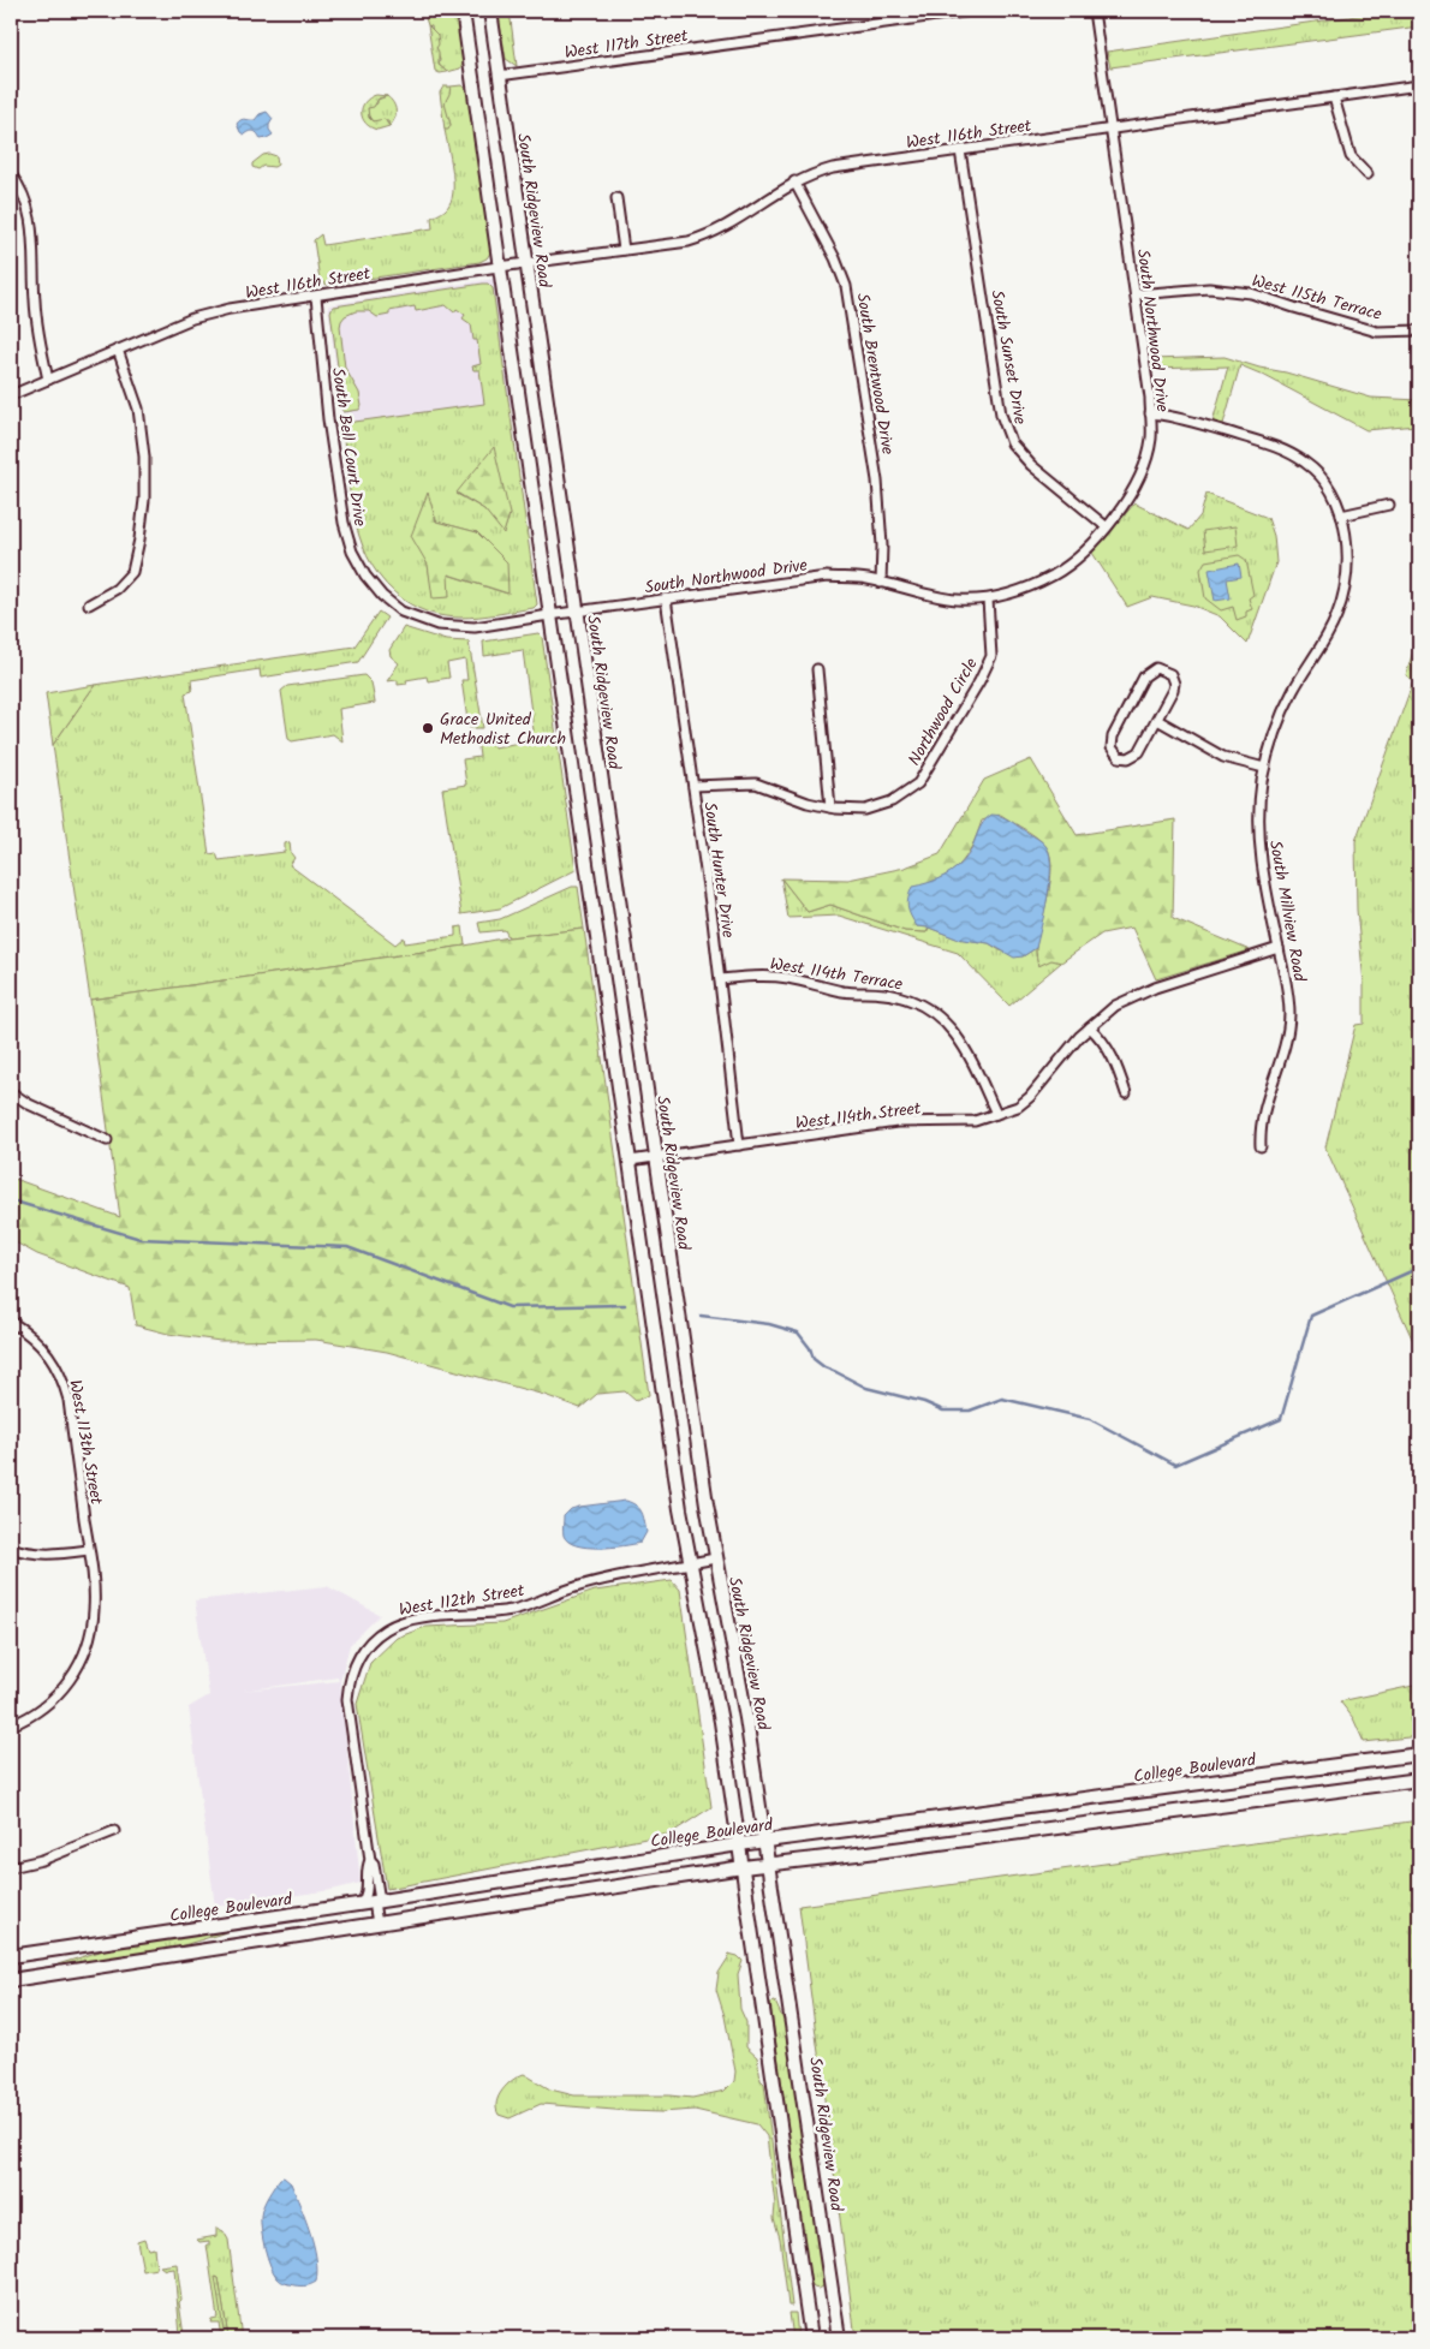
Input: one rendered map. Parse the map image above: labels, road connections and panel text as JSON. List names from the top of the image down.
{
  "streets": {
    "main road": ["South Ridgeview Road", "College Boulevard"],
    "street": [
      "West 117th Street",
      "West 116th Street",
      "West 115th Terrace",
      "South Northwood Drive",
      "South Sunset Drive",
      "South Brentwood Drive",
      "South Bell Court Drive",
      "Northwood Circle",
      "South Hunter Drive",
      "South Millview Road",
      "West 114th Terrace",
      "West 114th Street",
      "West 113th Street",
      "West 112th Street"
    ]
  },
  "crossings": [
    ["West 117th Street", "South Ridgeview Road"],
    ["West 116th Street", "South Ridgeview Road"],
    ["West 116th Street", "South Northwood Drive"],
    ["West 116th Street", "South Sunset Drive"],
    ["West 116th Street", "South Brentwood Drive"],
    ["West 116th Street", "South Bell Court Drive"],
    ["South Ridgeview Road", "South Northwood Drive"],
    ["South Ridgeview Road", "West 114th Street"],
    ["South Ridgeview Road", "West 112th Street"],
    ["South Ridgeview Road", "College Boulevard"],
    ["West 115th Terrace", "South Northwood Drive"],
    ["South Northwood Drive", "South Sunset Drive"],
    ["South Northwood Drive", "South Brentwood Drive"],
    ["South Northwood Drive", "South Bell Court Drive"],
    ["South Northwood Drive", "Northwood Circle"],
    ["South Northwood Drive", "South Hunter Drive"],
    ["South Northwood Drive", "South Millview Road"],
    ["Northwood Circle", "South Hunter Drive"],
    ["South Hunter Drive", "West 114th Terrace"],
    ["South Hunter Drive", "West 114th Street"],
    ["South Millview Road", "West 114th Street"],
    ["West 114th Terrace", "West 114th Street"]
  ],
  "places": ["Grace United Methodist Church"]
}
